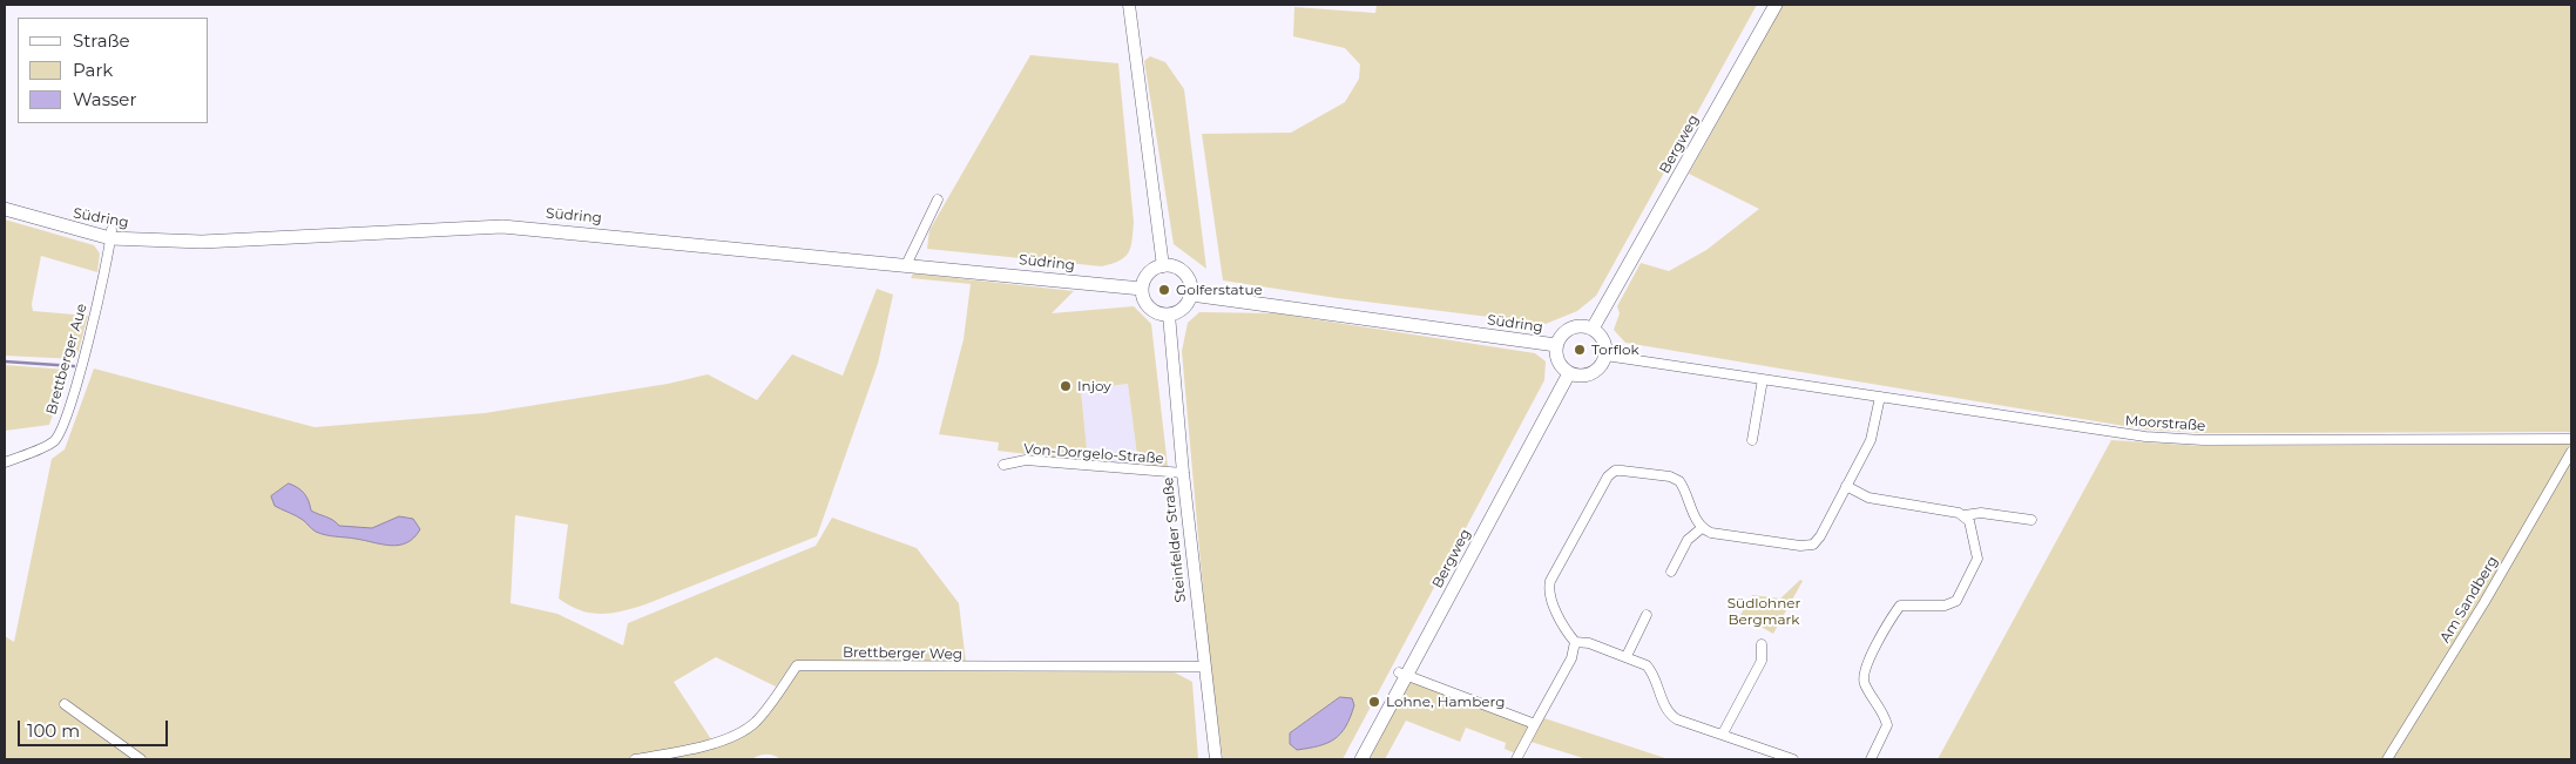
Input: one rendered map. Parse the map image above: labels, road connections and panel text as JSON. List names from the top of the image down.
{
  "streets": {
    "main road": ["Bergweg", "Südring"],
    "street": [
      "Brettberger Aue",
      "Moorstraße",
      "Von-Dorgelo-Straße",
      "Steinfelder Straße",
      "Am Sandberg",
      "Brettberger Weg"
    ]
  },
  "crossings": [
    ["Bergweg", "Südring"],
    ["Bergweg", "Moorstraße"],
    ["Südring", "Brettberger Aue"],
    ["Südring", "Moorstraße"],
    ["Südring", "Steinfelder Straße"],
    ["Von-Dorgelo-Straße", "Steinfelder Straße"],
    ["Steinfelder Straße", "Brettberger Weg"]
  ],
  "parks": ["Südlohner Bergmark"],
  "places": [
    "Golferstatue",
    "Torflok",
    "Injoy",
    "Lohne, Hamberg"
  ],
  "legend": ["Straße", "Park", "Wasser"],
  "scale_bar": "100 m"
}
